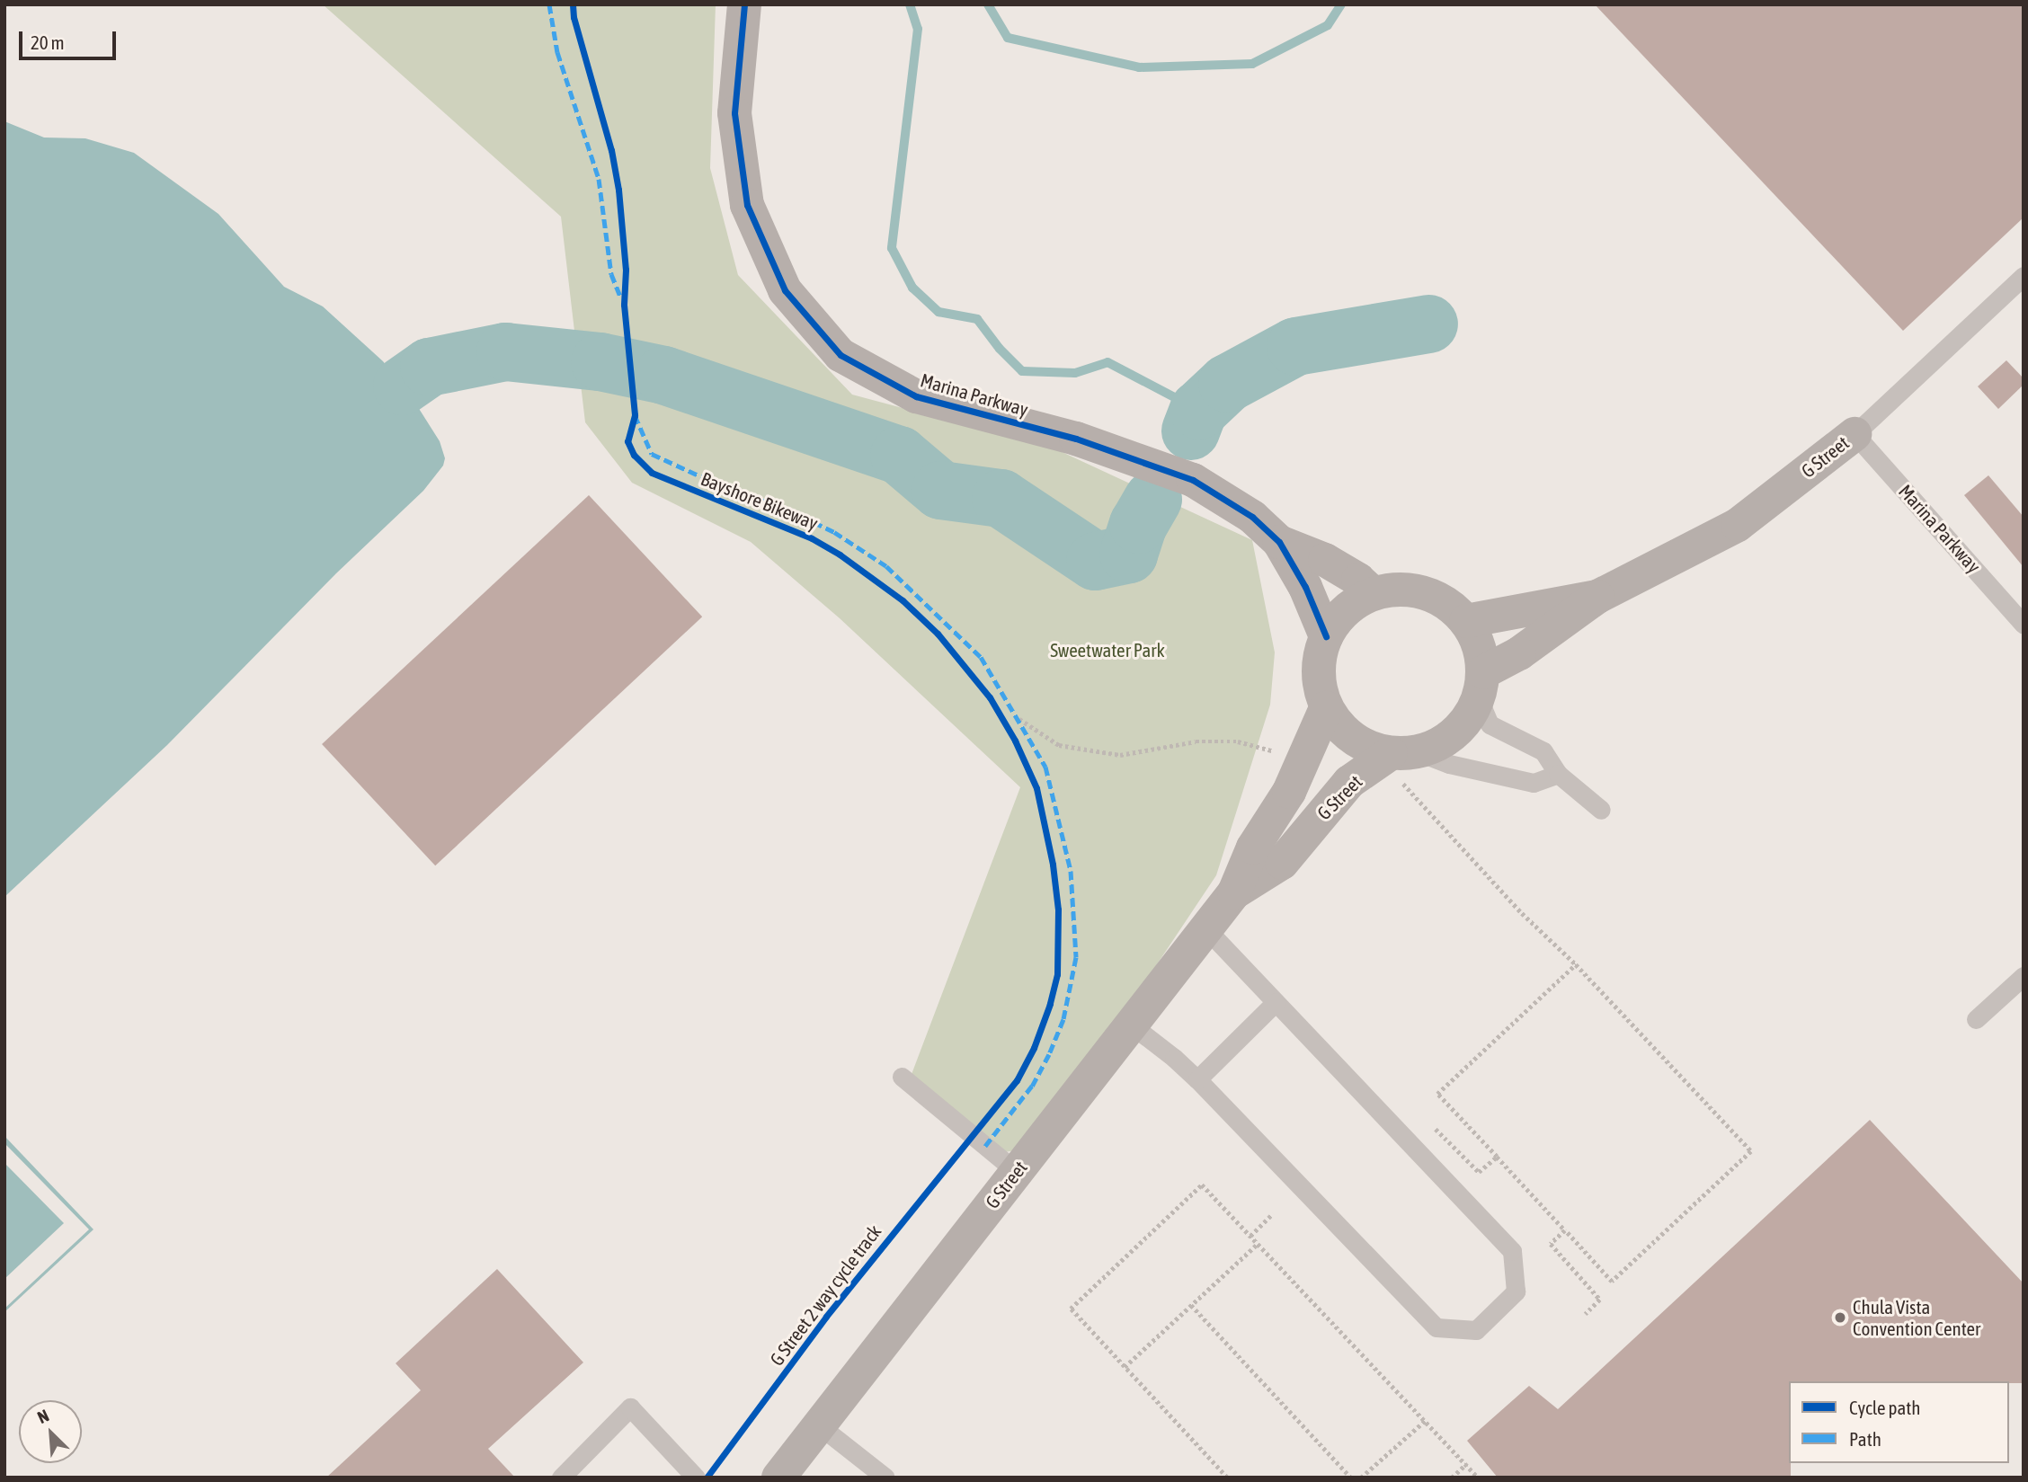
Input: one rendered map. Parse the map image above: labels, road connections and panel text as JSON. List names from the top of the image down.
{
  "streets": {
    "street": ["Marina Parkway", "G Street"],
    "cycle path": ["Bayshore Bikeway"]
  },
  "crossings": [
    ["Marina Parkway", "G Street"]
  ],
  "parks": ["Sweetwater Park"],
  "places": ["Chula Vista Convention Center"],
  "legend": ["Cycle path", "Path"],
  "scale_bar": "20 m",
  "north": "top left"
}
